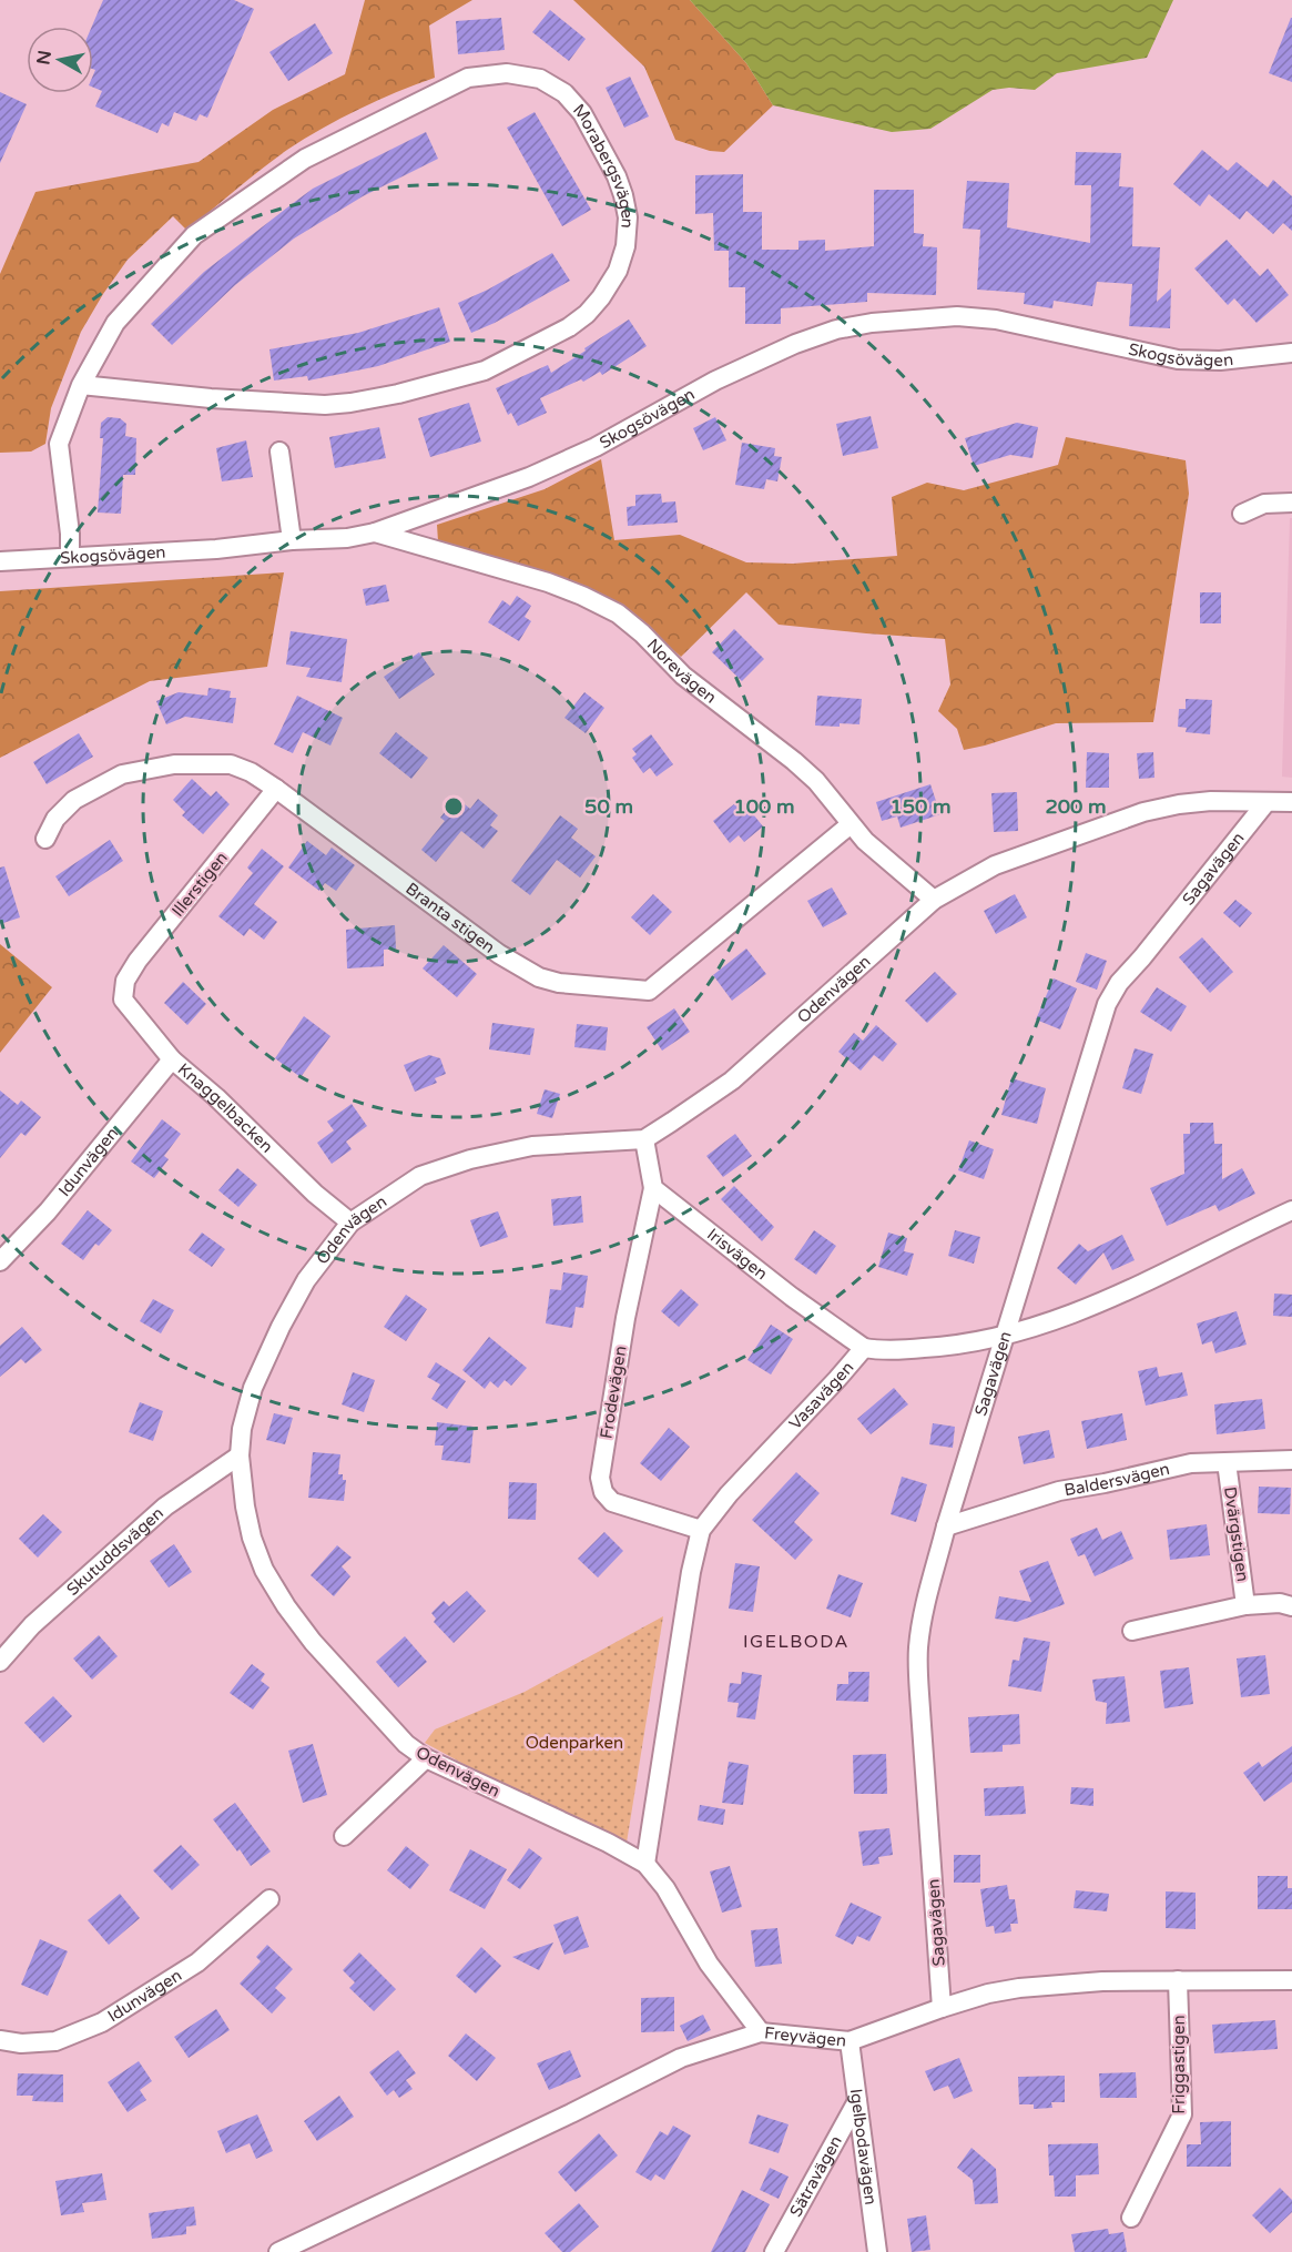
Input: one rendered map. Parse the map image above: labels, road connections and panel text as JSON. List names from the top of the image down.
{
  "streets": {
    "street": [
      "Morabergsvägen",
      "Skogsövägen",
      "Norevägen",
      "Sagavägen",
      "Illerstigen",
      "Branta stigen",
      "Odenvägen",
      "Knaggelbacken",
      "Idunvägen",
      "Irisvägen",
      "Frodevägen",
      "Vasavägen",
      "Baldersvägen",
      "Dvärgstigen",
      "Skutuddsvägen",
      "Freyvägen",
      "Friggastigen",
      "Igelbodavägen",
      "Sätravägen"
    ]
  },
  "crossings": [
    ["Morabergsvägen", "Skogsövägen"],
    ["Skogsövägen", "Norevägen"],
    ["Norevägen", "Branta stigen"],
    ["Norevägen", "Odenvägen"],
    ["Sagavägen", "Odenvägen"],
    ["Sagavägen", "Vasavägen"],
    ["Sagavägen", "Baldersvägen"],
    ["Sagavägen", "Freyvägen"],
    ["Illerstigen", "Branta stigen"],
    ["Illerstigen", "Knaggelbacken"],
    ["Odenvägen", "Knaggelbacken"],
    ["Odenvägen", "Vasavägen"],
    ["Odenvägen", "Skutuddsvägen"],
    ["Odenvägen", "Freyvägen"],
    ["Knaggelbacken", "Idunvägen"],
    ["Irisvägen", "Frodevägen"],
    ["Irisvägen", "Vasavägen"],
    ["Frodevägen", "Vasavägen"],
    ["Baldersvägen", "Dvärgstigen"],
    ["Freyvägen", "Friggastigen"],
    ["Freyvägen", "Igelbodavägen"],
    ["Igelbodavägen", "Sätravägen"]
  ],
  "districts": ["IGELBODA"],
  "parks": ["Odenparken"],
  "north": "left",
  "rings": [
    "50 m",
    "100 m",
    "150 m",
    "200 m"
  ]
}
